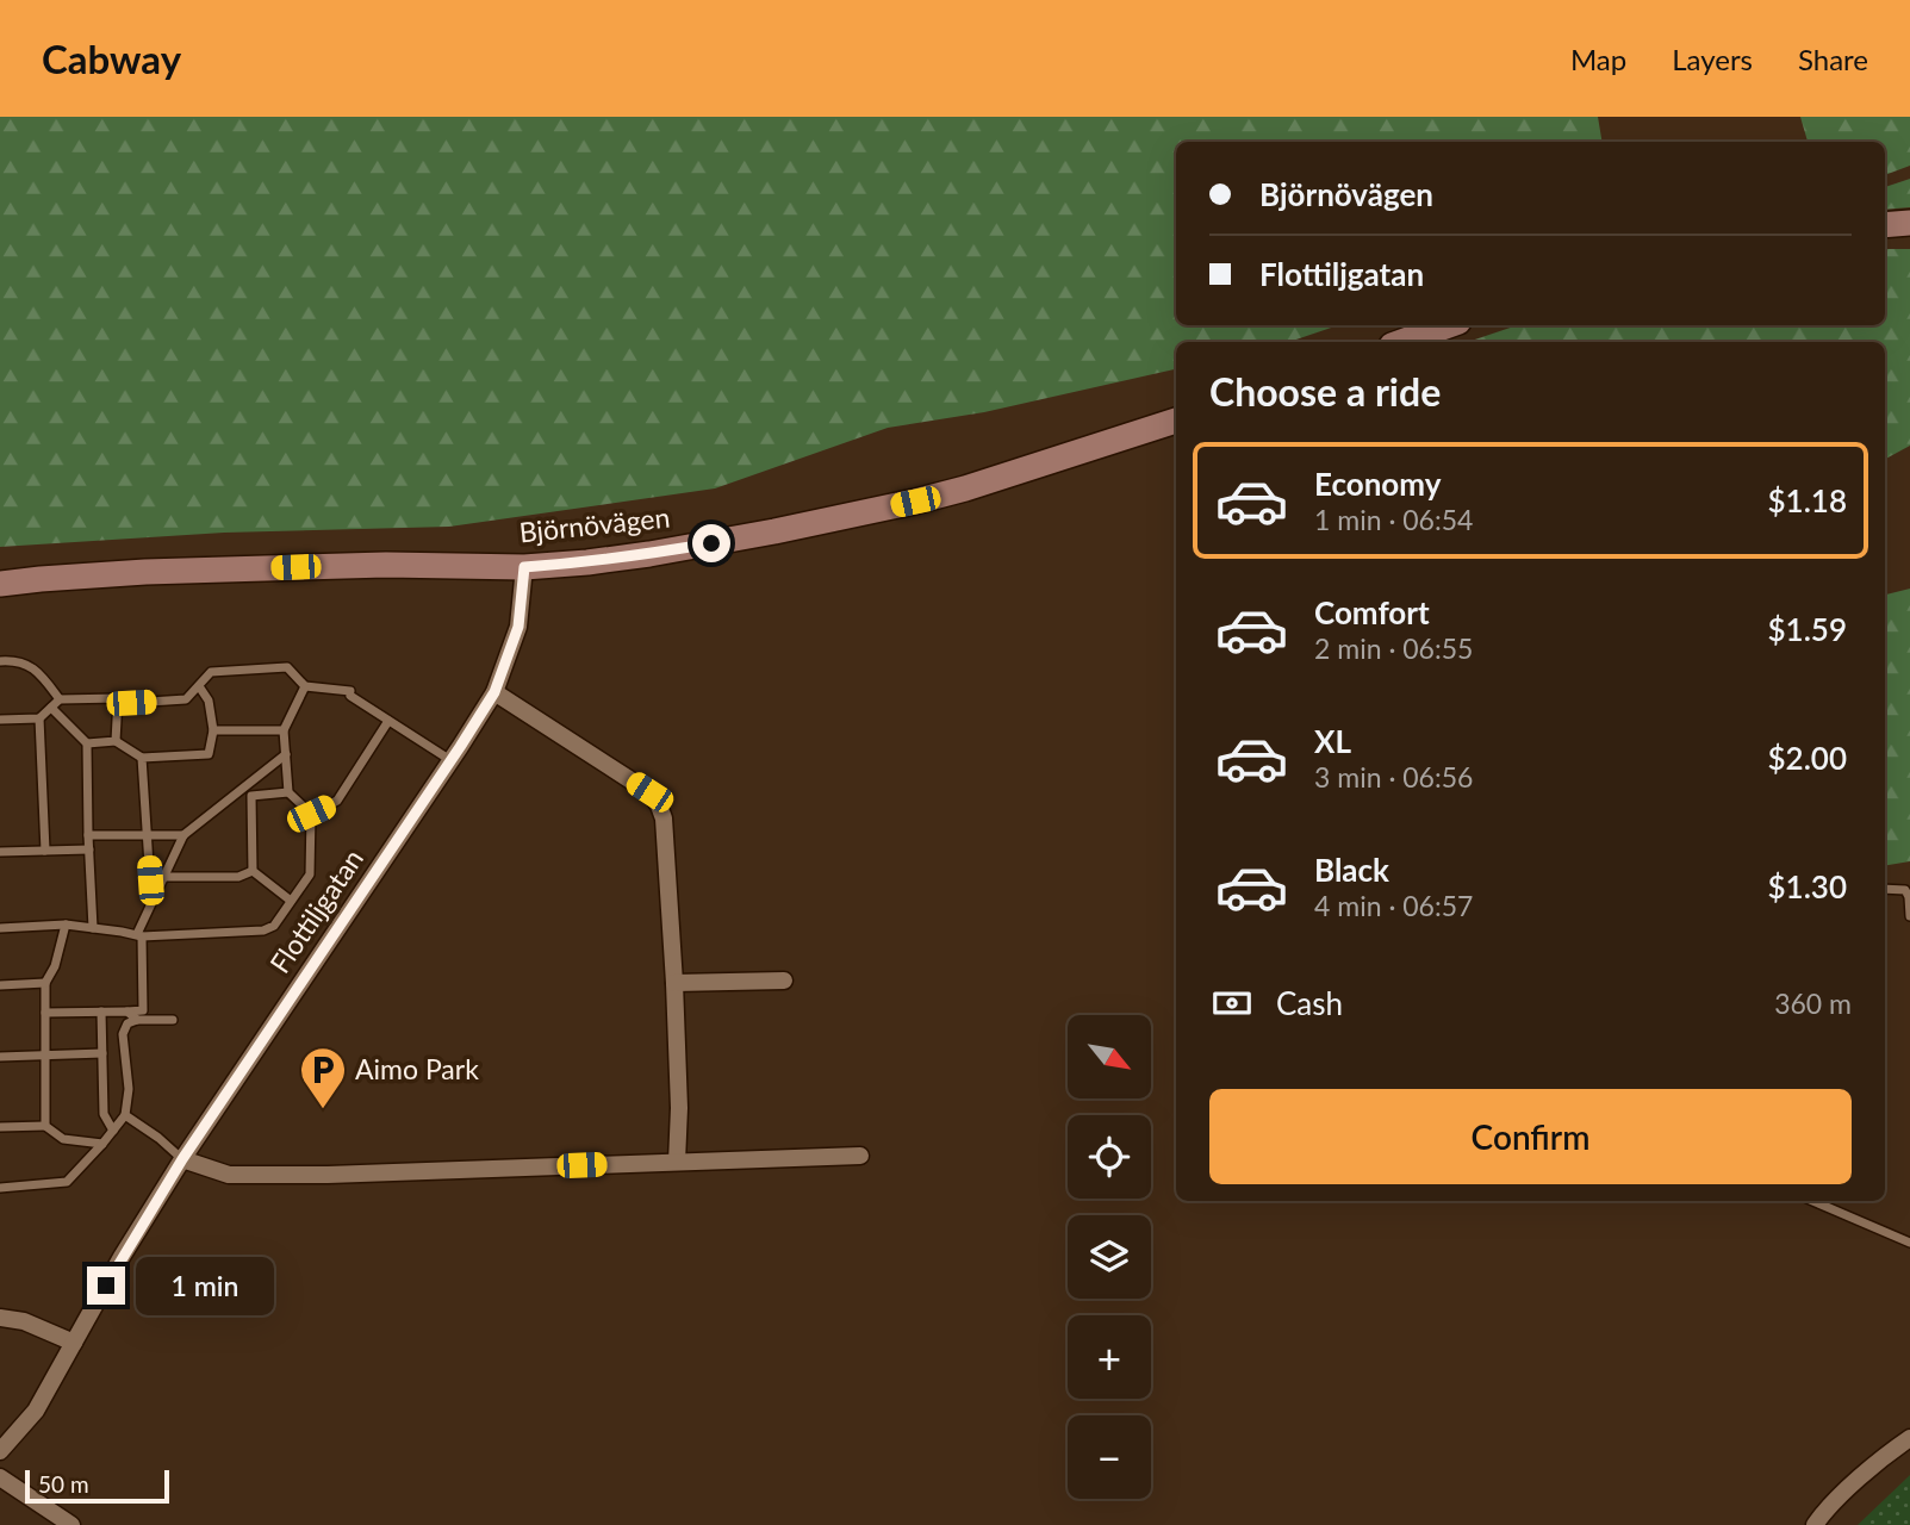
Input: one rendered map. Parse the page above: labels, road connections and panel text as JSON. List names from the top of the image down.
{
  "streets": {
    "main road": ["Björnövägen"],
    "street": ["Flottiljgatan"]
  },
  "crossings": [
    ["Björnövägen", "Flottiljgatan"]
  ],
  "places": {
    "parking": ["Aimo Park"]
  },
  "scale_bar": "50 m",
  "north": "bottom right",
  "page": {
    "header": "Cabway",
    "nav": ["Map", "Layers", "Share"],
    "banner": ["Björnövägen", "Flottiljgatan"],
    "heading": "Choose a ride",
    "list": [
      {
        "name": "Economy",
        "note": "1 min · 06:54",
        "value": "$1.18"
      },
      {
        "name": "Comfort",
        "note": "2 min · 06:55",
        "value": "$1.59"
      },
      {
        "name": "XL",
        "note": "3 min · 06:56",
        "value": "$2.00"
      },
      {
        "name": "Black",
        "note": "4 min · 06:57",
        "value": "$1.30"
      }
    ],
    "pay": ["Cash", "360 m"],
    "map_buttons": ["+", "−"],
    "buttons": "Confirm",
    "bubble": "1 min",
    "scale": "50 m"
  }
}
